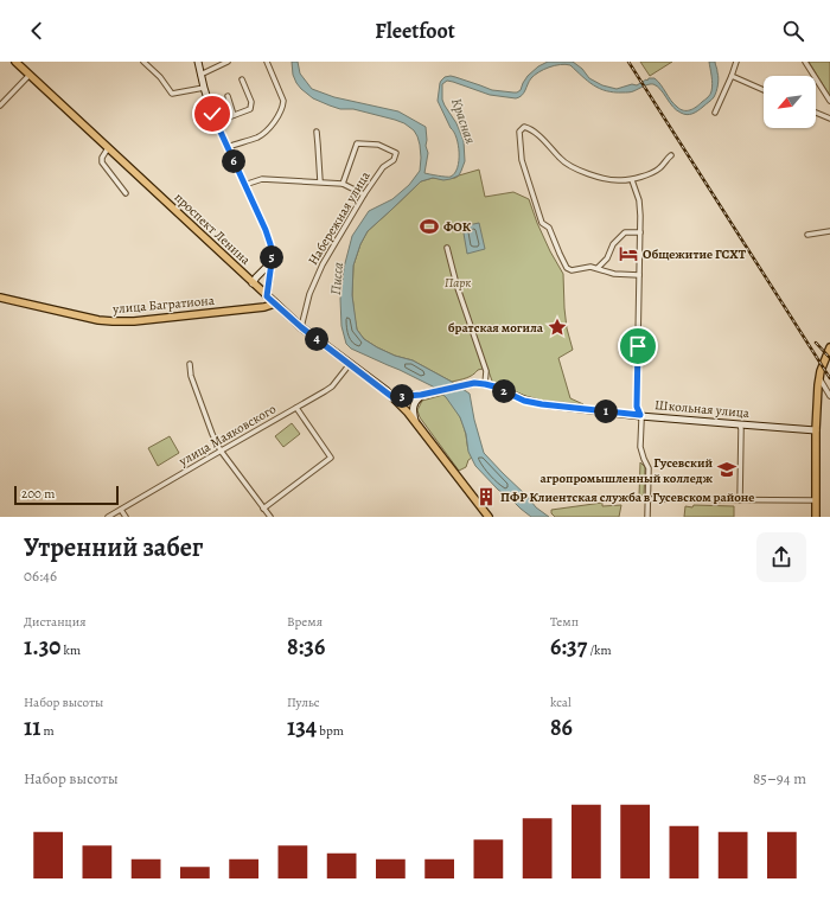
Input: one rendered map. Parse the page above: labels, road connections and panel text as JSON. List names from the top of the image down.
{
  "streets": {
    "main road": ["проспект Ленина", "улица Багратиона", "Школьная улица"],
    "street": ["Набережная улица", "улица Маяковского"]
  },
  "crossings": [
    ["Набережная улица", "проспект Ленина"],
    ["проспект Ленина", "улица Багратиона"],
    ["проспект Ленина", "Школьная улица"],
    ["проспект Ленина", "улица Маяковского"]
  ],
  "water": ["Красная", "Писса"],
  "parks": ["Парк"],
  "places": {
    "sports": ["ФОК"],
    "hotel": ["Общежитие ГСХТ"],
    "place": ["братская могила"],
    "school or university": ["Гусевский агропромышленный колледж"],
    "building": ["ПФР Клиентская служба в Гусевском районе"]
  },
  "scale_bar": "200 m",
  "north": "bottom left",
  "page": {
    "header": "Fleetfoot",
    "pins": [
      "6",
      "5",
      "4",
      "2",
      "3",
      "1"
    ],
    "scale": "200 m",
    "heading": ["Утренний забег", "06:46"],
    "stats": [
      ["Дистанция", "1.30 km"],
      ["Время", "8:36"],
      ["Темп", "6:37 /km"],
      ["Набор высоты", "11 m"],
      ["Пульс", "134 bpm"],
      ["kcal", "86"]
    ],
    "chart": ["Набор высоты", "85–94 m"]
  }
}
